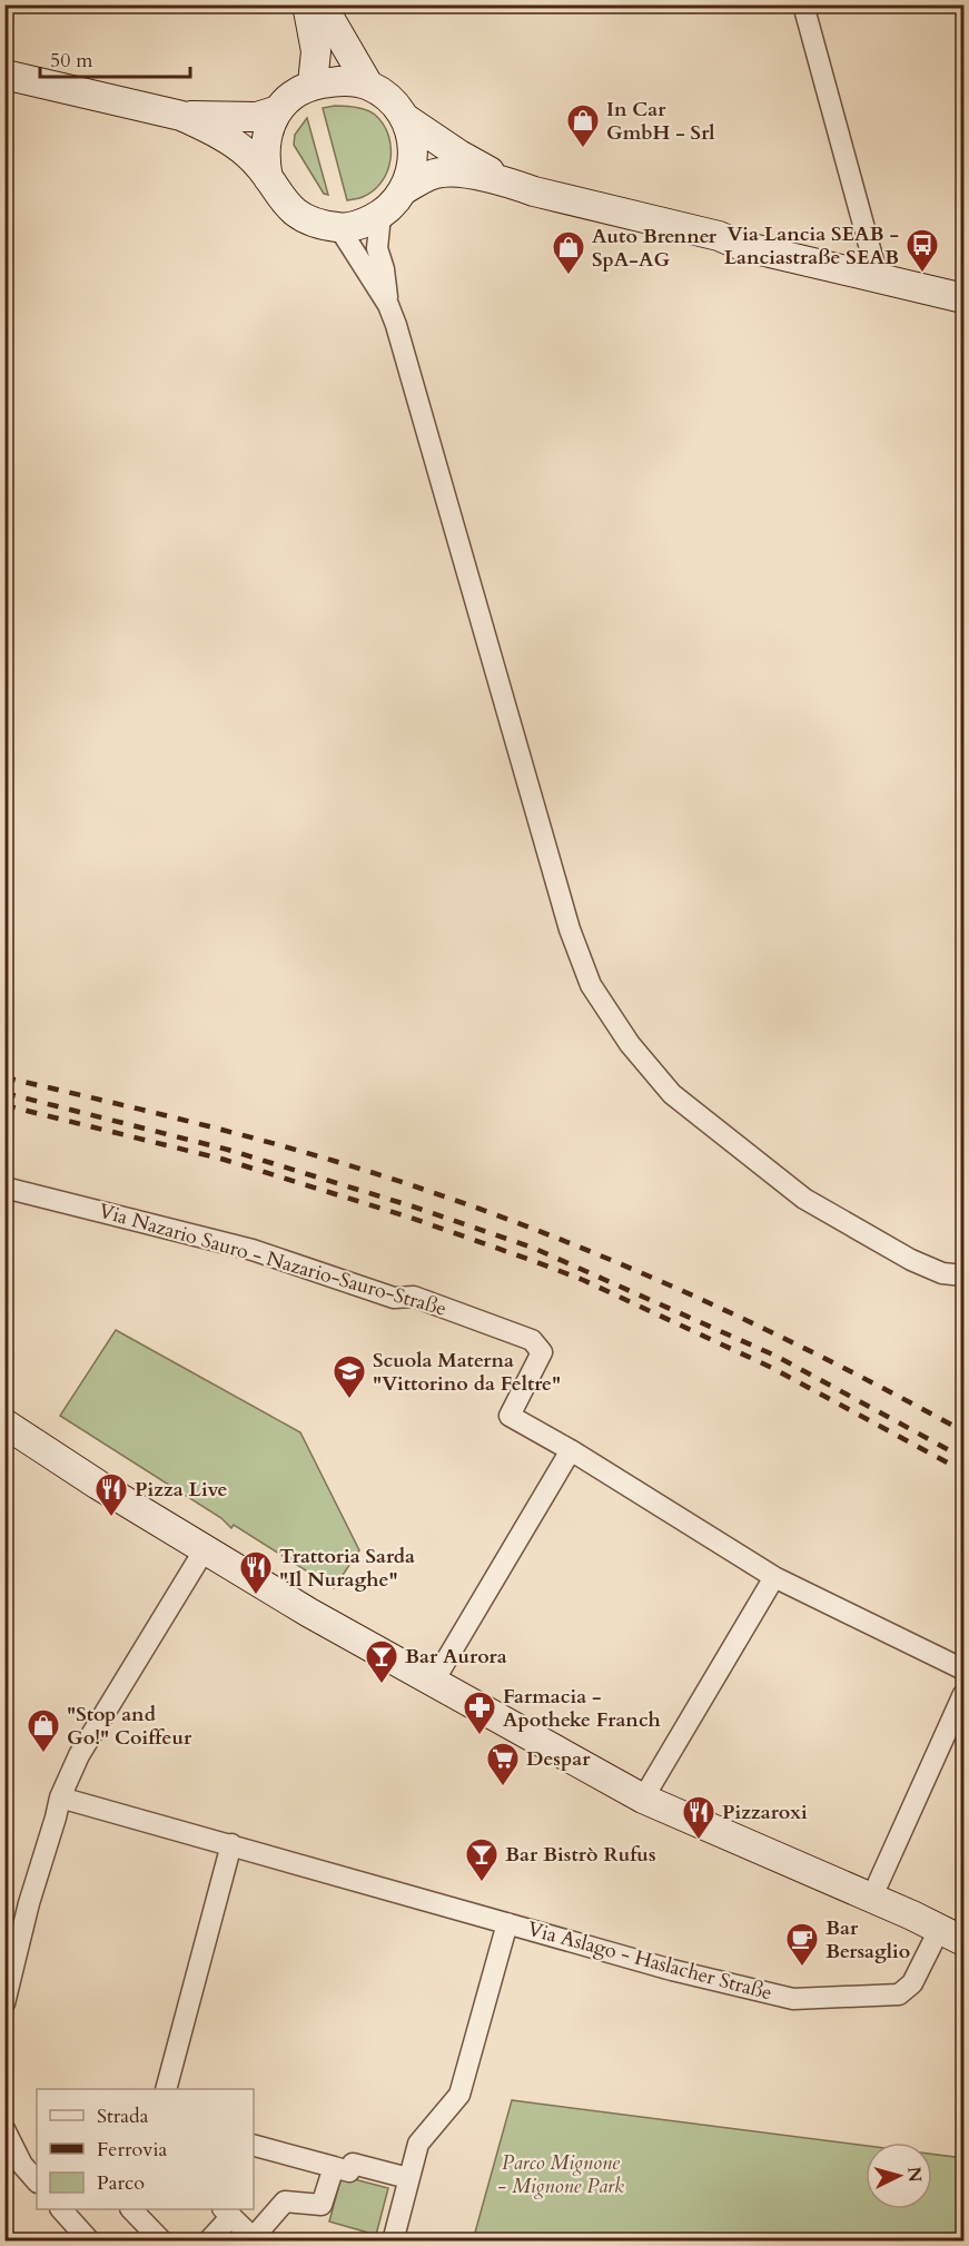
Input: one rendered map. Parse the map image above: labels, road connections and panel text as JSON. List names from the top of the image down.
{
  "streets": {
    "street": ["Via Nazario Sauro - Nazario-Sauro-Straße", "Via Aslago - Haslacher Straße"]
  },
  "parks": ["Parco Mignone - Mignone Park"],
  "places": {
    "shop": ["In Car GmbH - Srl", "Auto Brenner SpA-AG", "\"Stop and Go!\" Coiffeur"],
    "bus stop": ["Via Lancia SEAB - Lanciastraße SEAB"],
    "school or university": ["Scuola Materna \"Vittorino da Feltre\""],
    "restaurant": ["Pizza Live", "Trattoria Sarda \"Il Nuraghe\"", "Pizzaroxi"],
    "bar": ["Bar Aurora", "Bar Bistrò Rufus"],
    "pharmacy": ["Farmacia - Apotheke Franch"],
    "supermarket": ["Despar"],
    "cafe": ["Bar Bersaglio"]
  },
  "legend": ["Strada", "Ferrovia", "Parco"],
  "scale_bar": "50 m",
  "north": "right"
}
